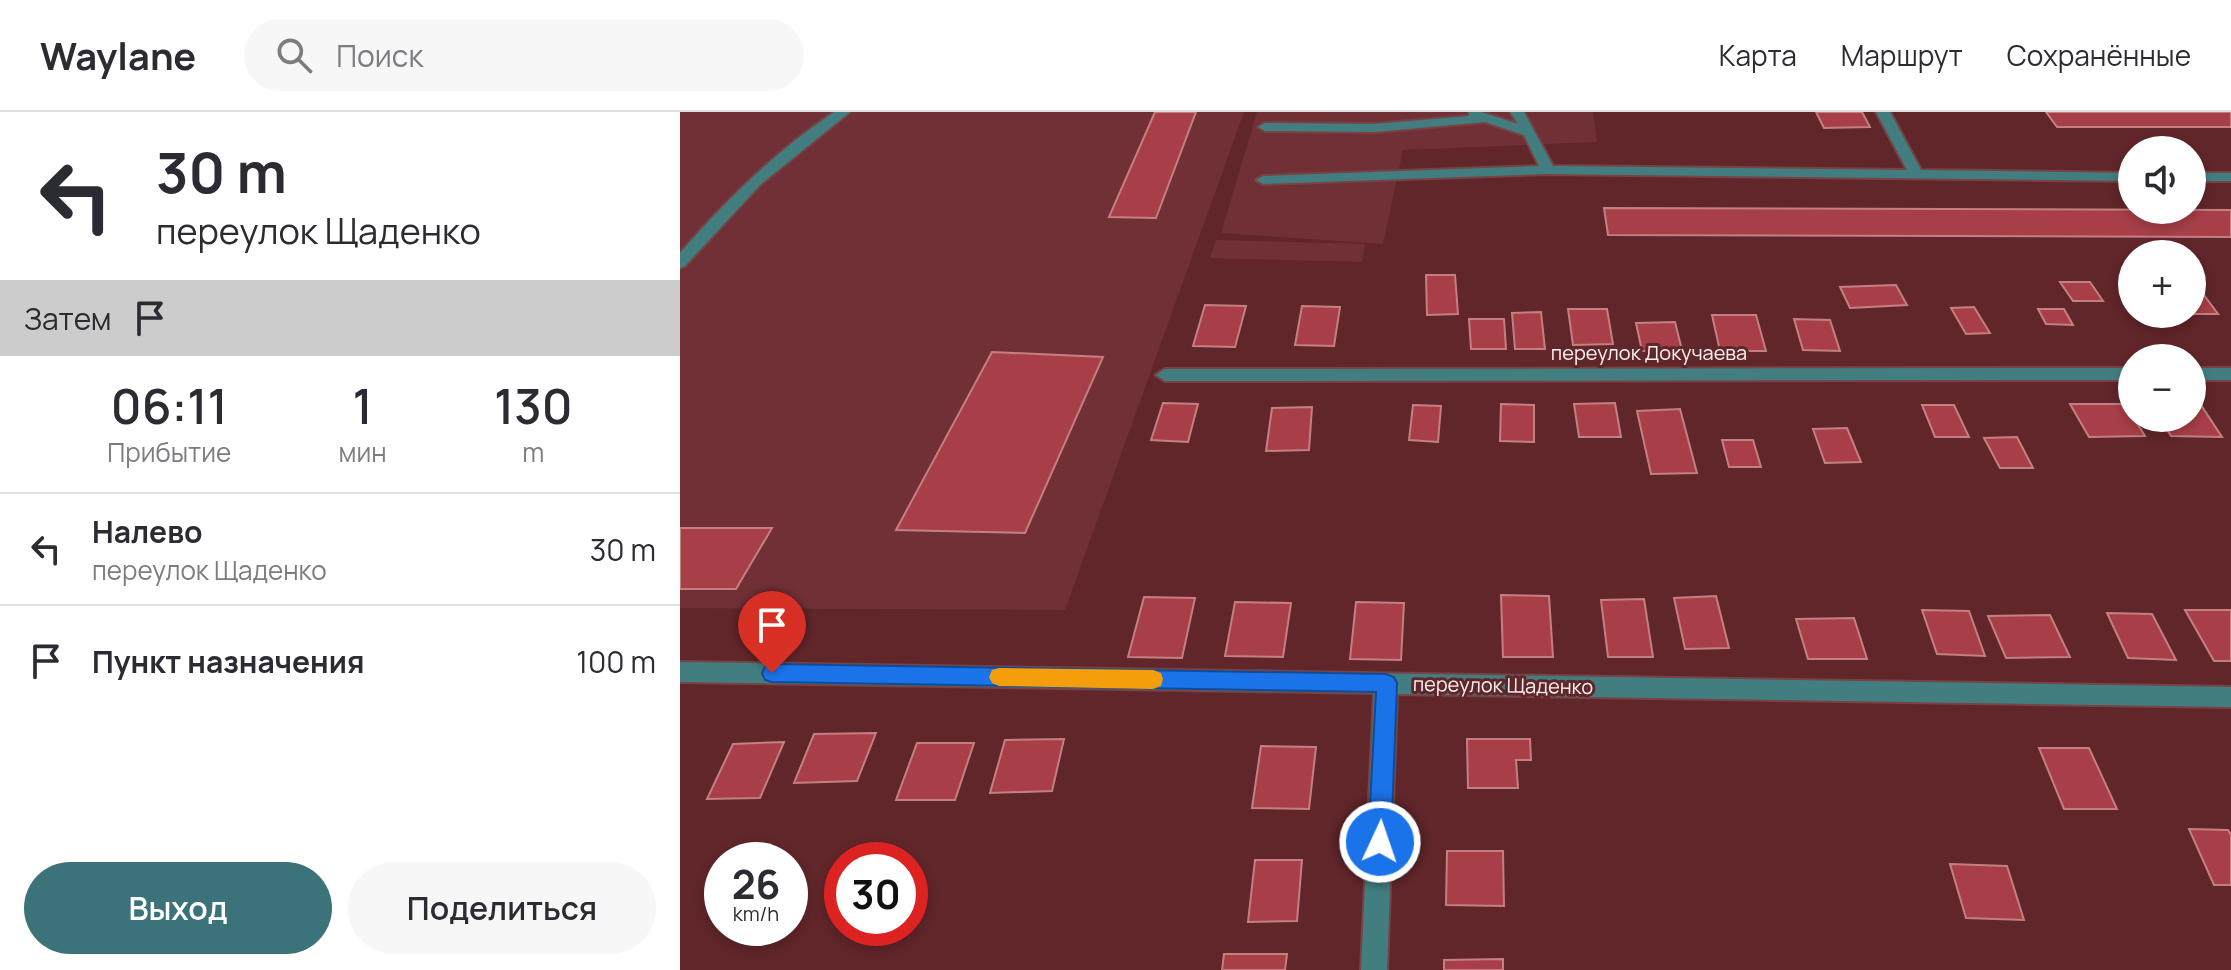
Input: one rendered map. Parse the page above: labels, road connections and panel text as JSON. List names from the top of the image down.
{
  "streets": {
    "street": ["переулок Докучаева", "переулок Щаденко"]
  },
  "page": {
    "header": "Waylane",
    "search": "Поиск",
    "nav": ["Карта", "Маршрут", "Сохранённые"],
    "turn": ["30 m", "переулок Щаденко"],
    "map_buttons": ["+", "−"],
    "then": "Затем",
    "eta": [
      "06:11",
      "Прибытие",
      "1",
      "мин",
      "130",
      "m"
    ],
    "list": [
      {
        "name": "Налево",
        "note": "переулок Щаденко",
        "value": "30 m"
      },
      {
        "name": "Пункт назначения",
        "value": "100 m"
      }
    ],
    "speed": "26 km/h",
    "limit": "30",
    "buttons": ["Выход", "Поделиться"]
  }
}
